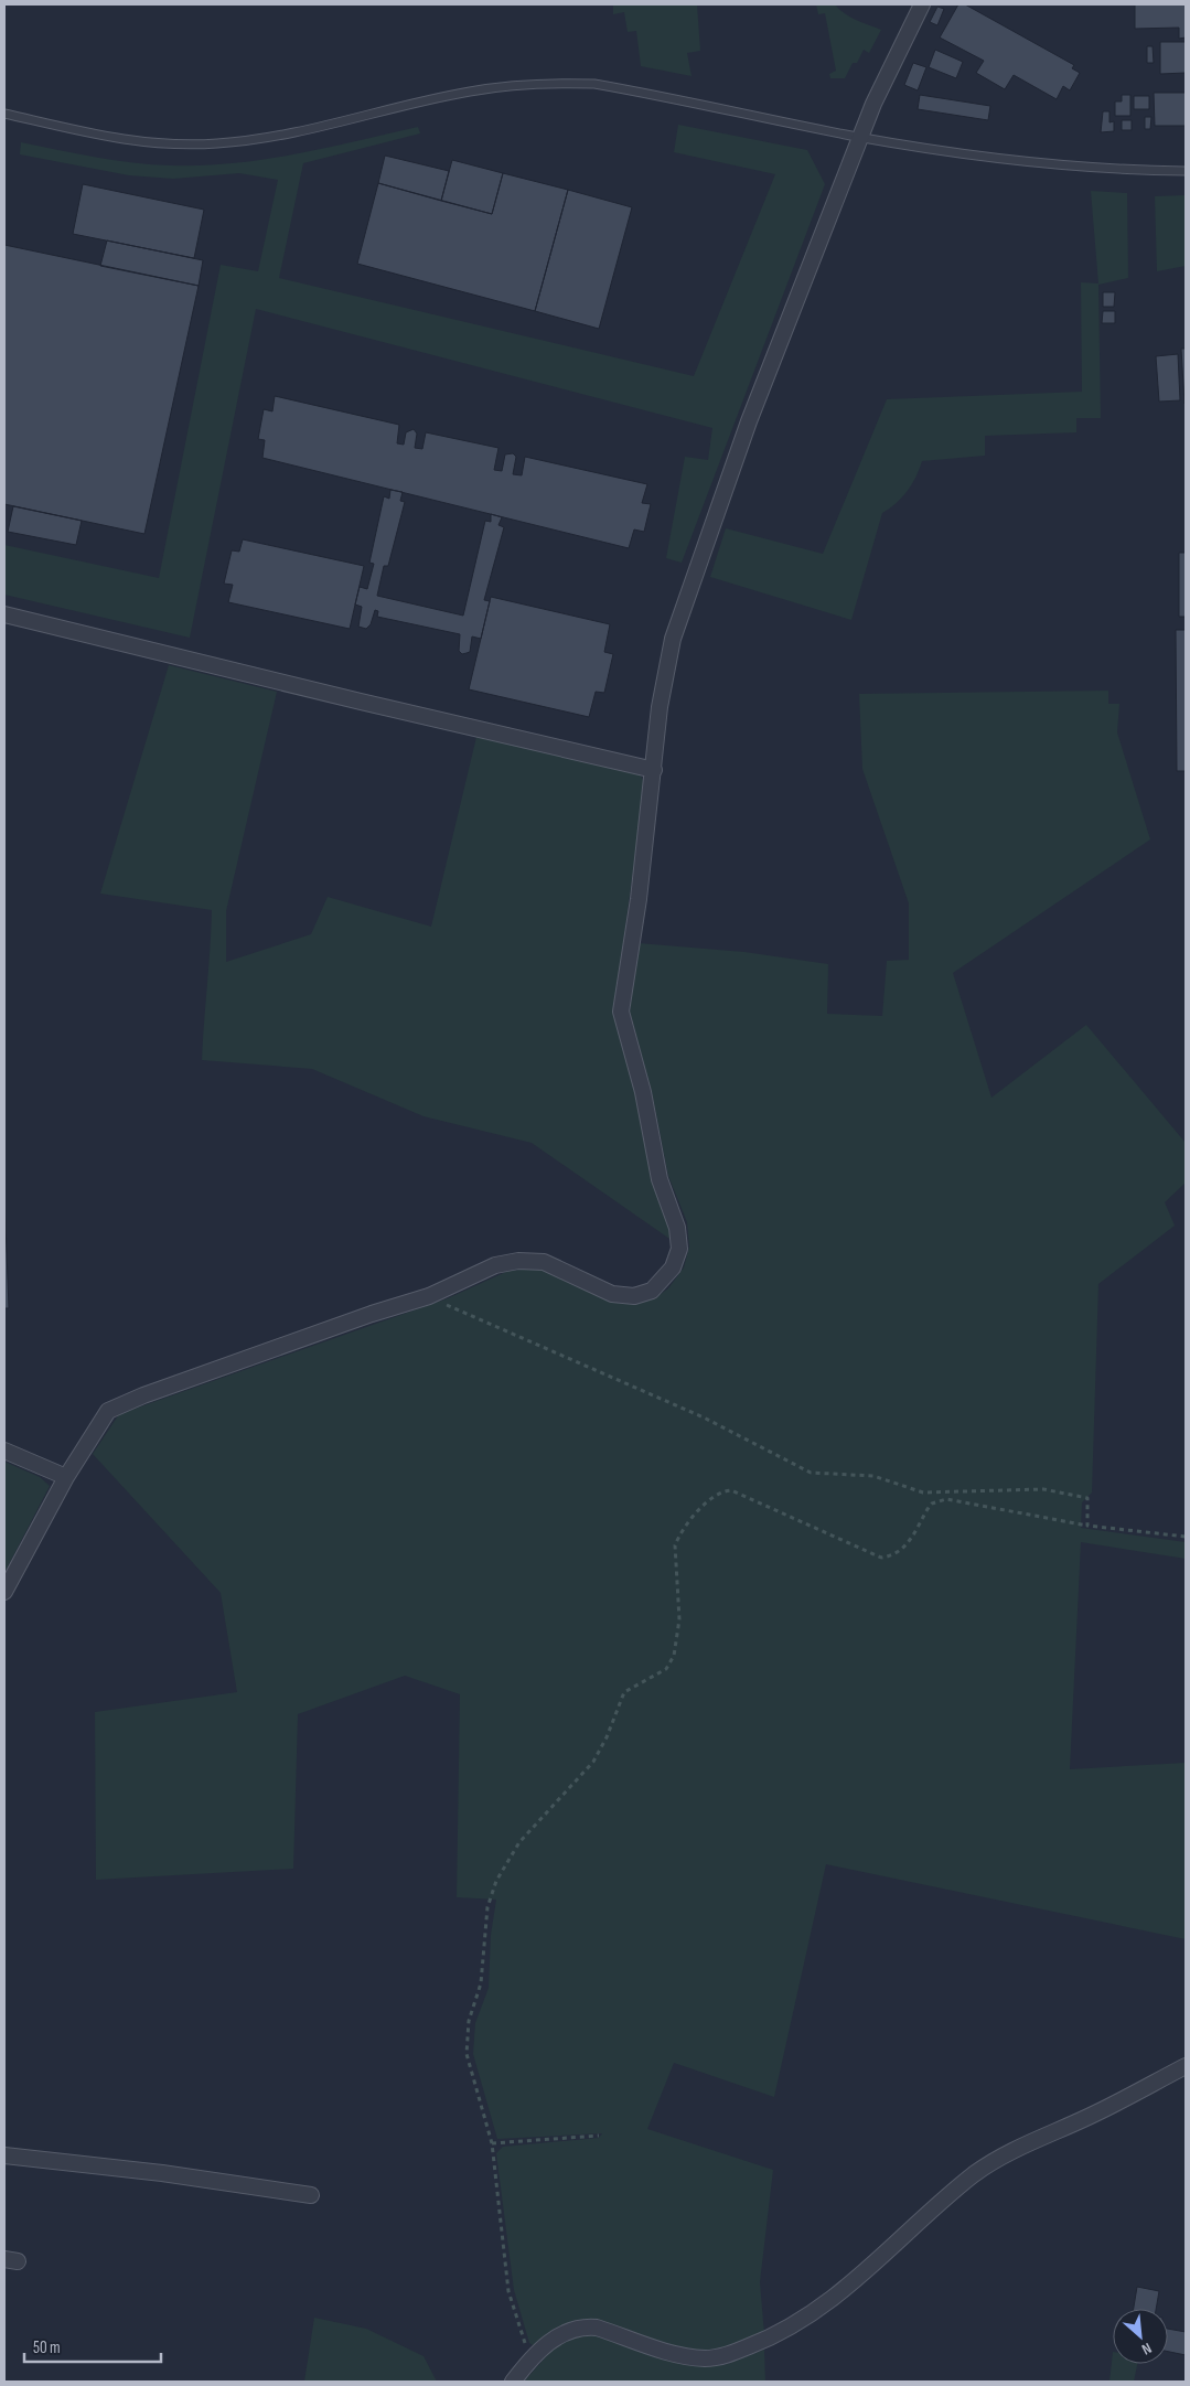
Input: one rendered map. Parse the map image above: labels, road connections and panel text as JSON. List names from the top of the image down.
{
  "scale_bar": "50 m",
  "north": "bottom right"
}
